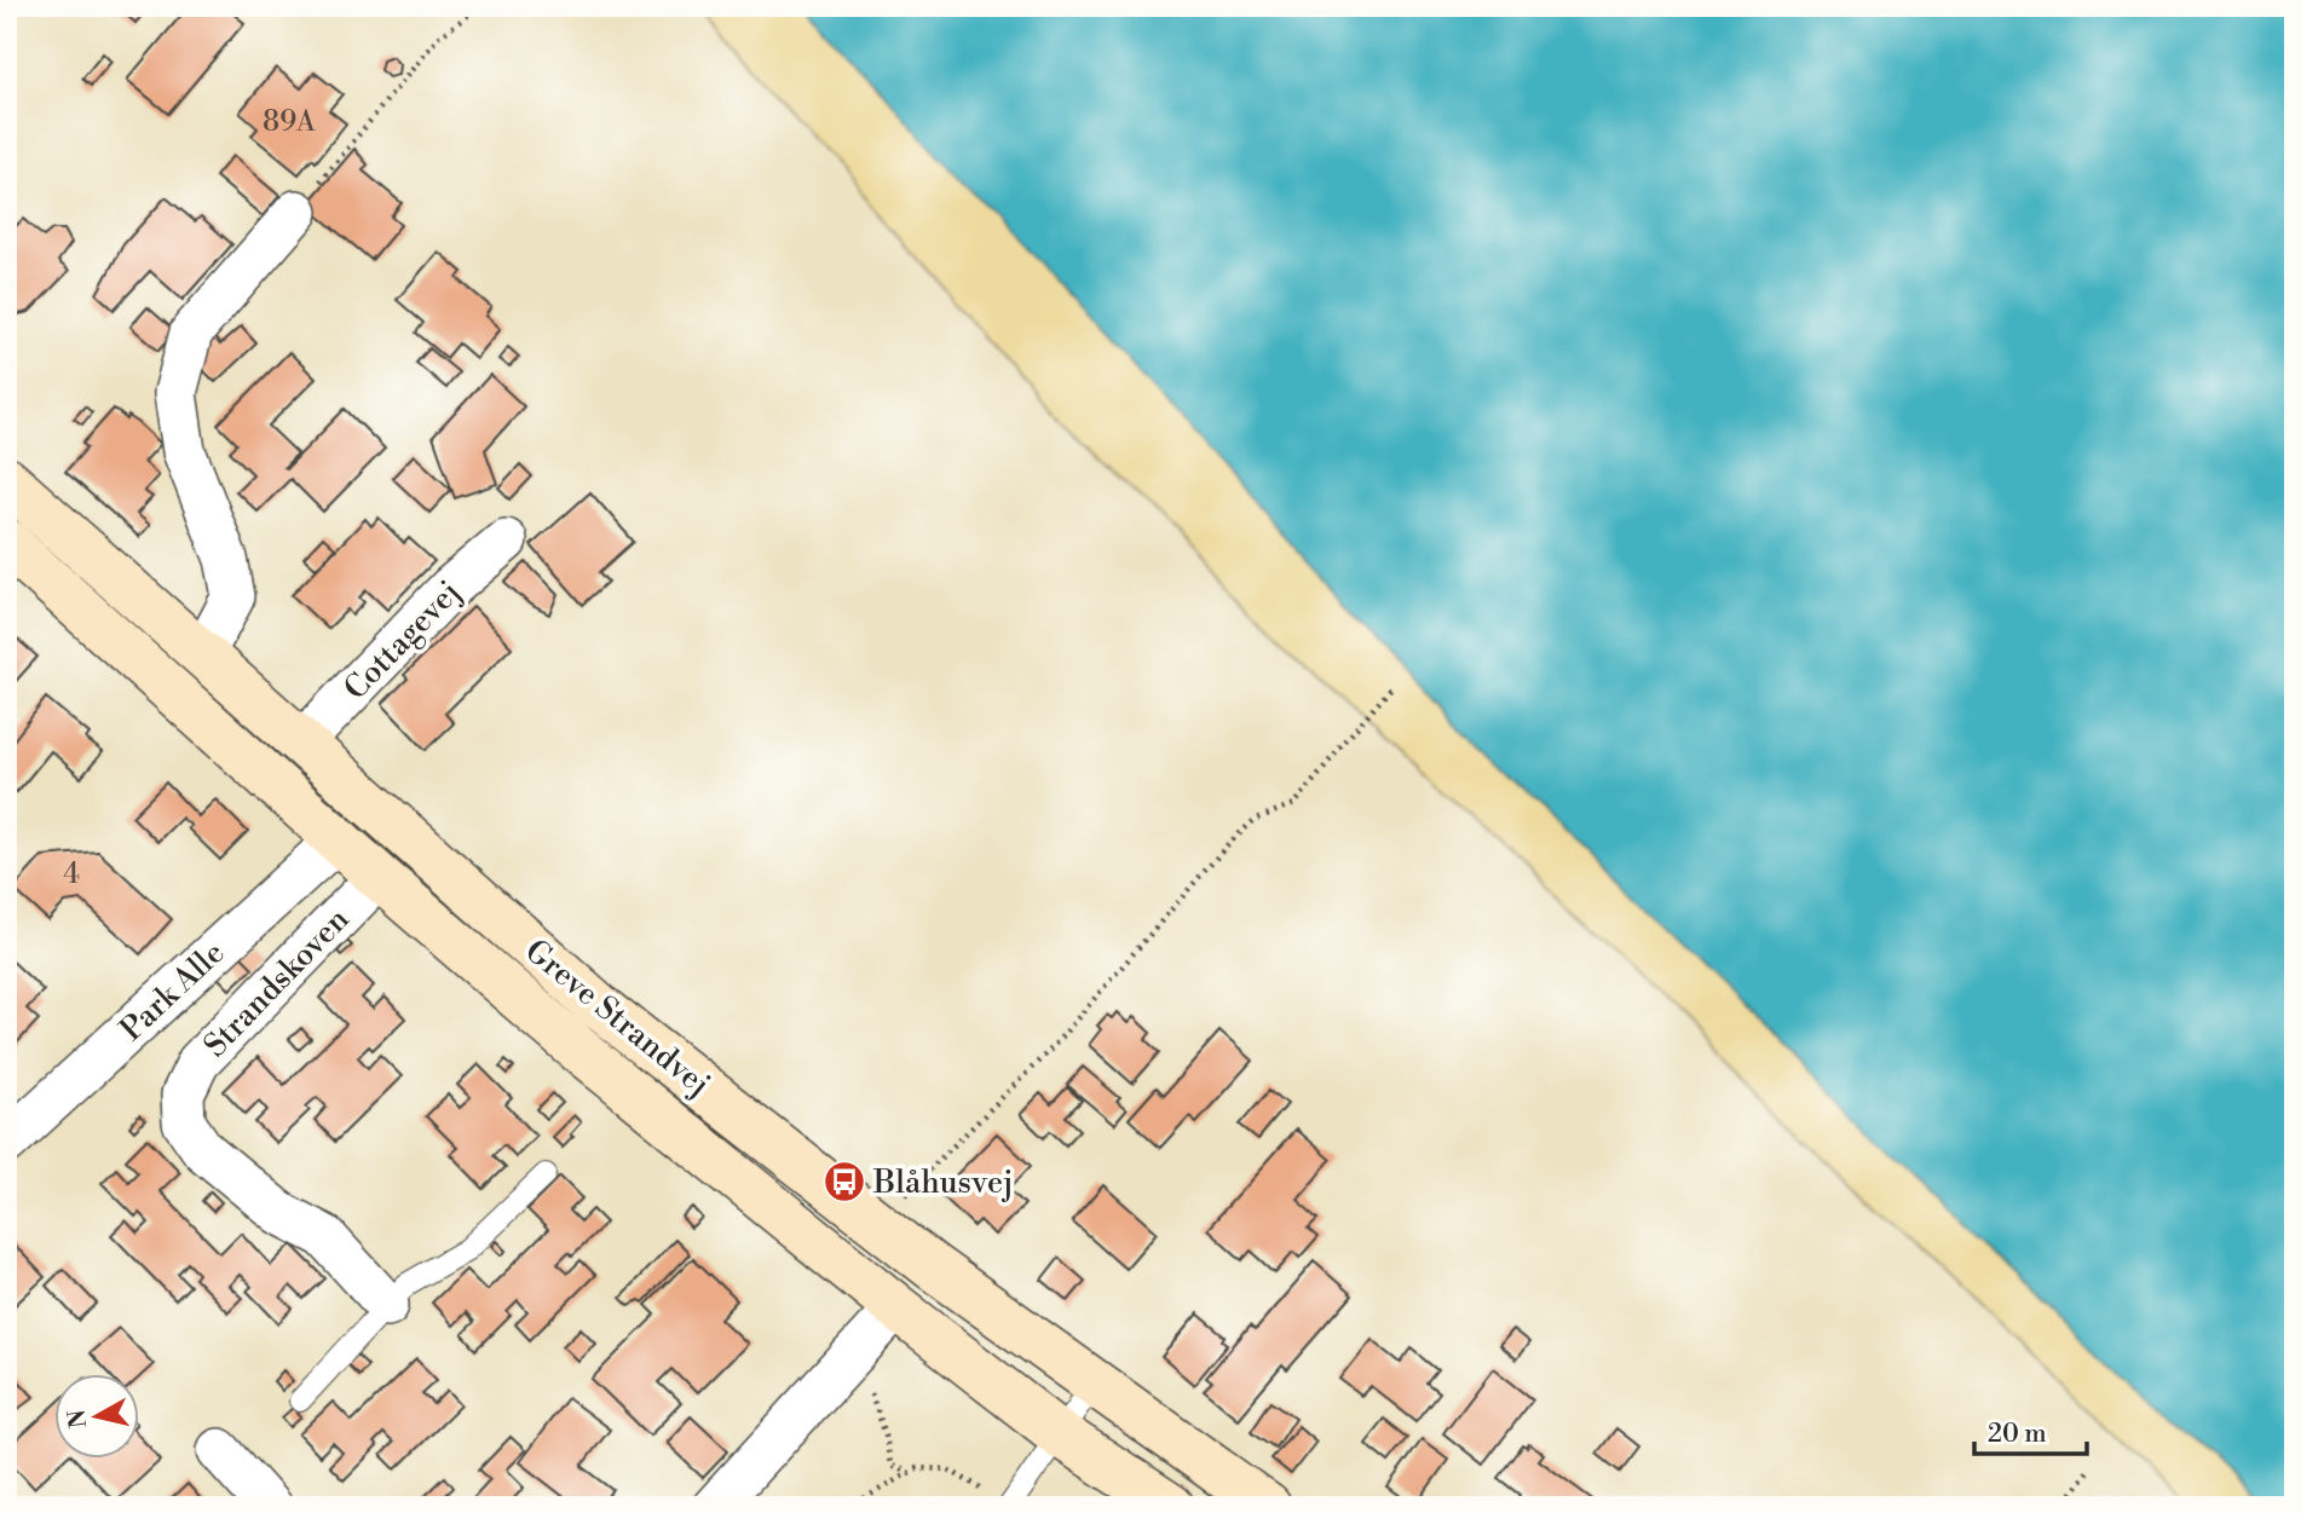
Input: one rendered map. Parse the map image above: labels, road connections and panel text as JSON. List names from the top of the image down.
{
  "streets": {
    "main road": ["Greve Strandvej"],
    "street": ["Cottagevej", "Strandskoven", "Park Alle"]
  },
  "crossings": [
    ["Cottagevej", "Greve Strandvej"],
    ["Strandskoven", "Greve Strandvej"],
    ["Park Alle", "Greve Strandvej"]
  ],
  "places": {
    "bus stop": ["Blåhusvej"]
  },
  "house_numbers": ["89A", "4"],
  "scale_bar": "20 m",
  "north": "left"
}
